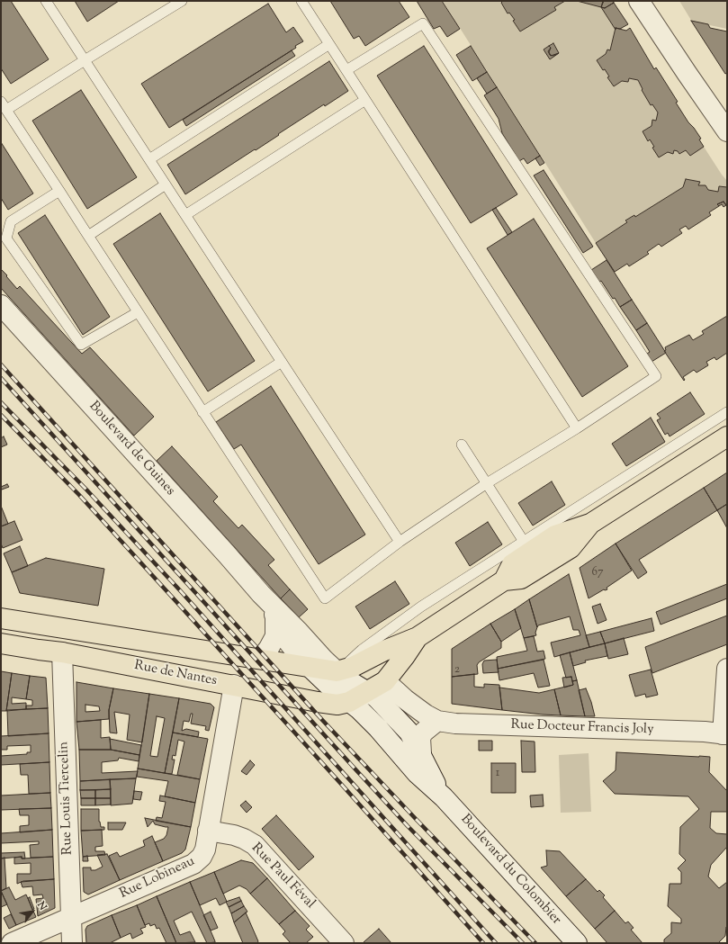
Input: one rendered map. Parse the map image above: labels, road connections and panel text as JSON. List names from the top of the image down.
{
  "streets": {
    "main road": ["Rue de Nantes"],
    "street": [
      "Boulevard de Guines",
      "Rue Docteur Francis Joly",
      "Rue Louis Tiercelin",
      "Boulevard du Colombier",
      "Rue Paul Féval",
      "Rue Lobineau"
    ]
  },
  "crossings": [
    ["Boulevard de Guines", "Rue de Nantes"],
    ["Boulevard de Guines", "Boulevard du Colombier"],
    ["Rue de Nantes", "Rue Louis Tiercelin"],
    ["Rue de Nantes", "Boulevard du Colombier"],
    ["Rue de Nantes", "Rue Lobineau"],
    ["Rue Louis Tiercelin", "Rue Lobineau"],
    ["Rue Paul Féval", "Rue Lobineau"]
  ],
  "house_numbers": ["67", "2", "1"],
  "north": "top right"
}
